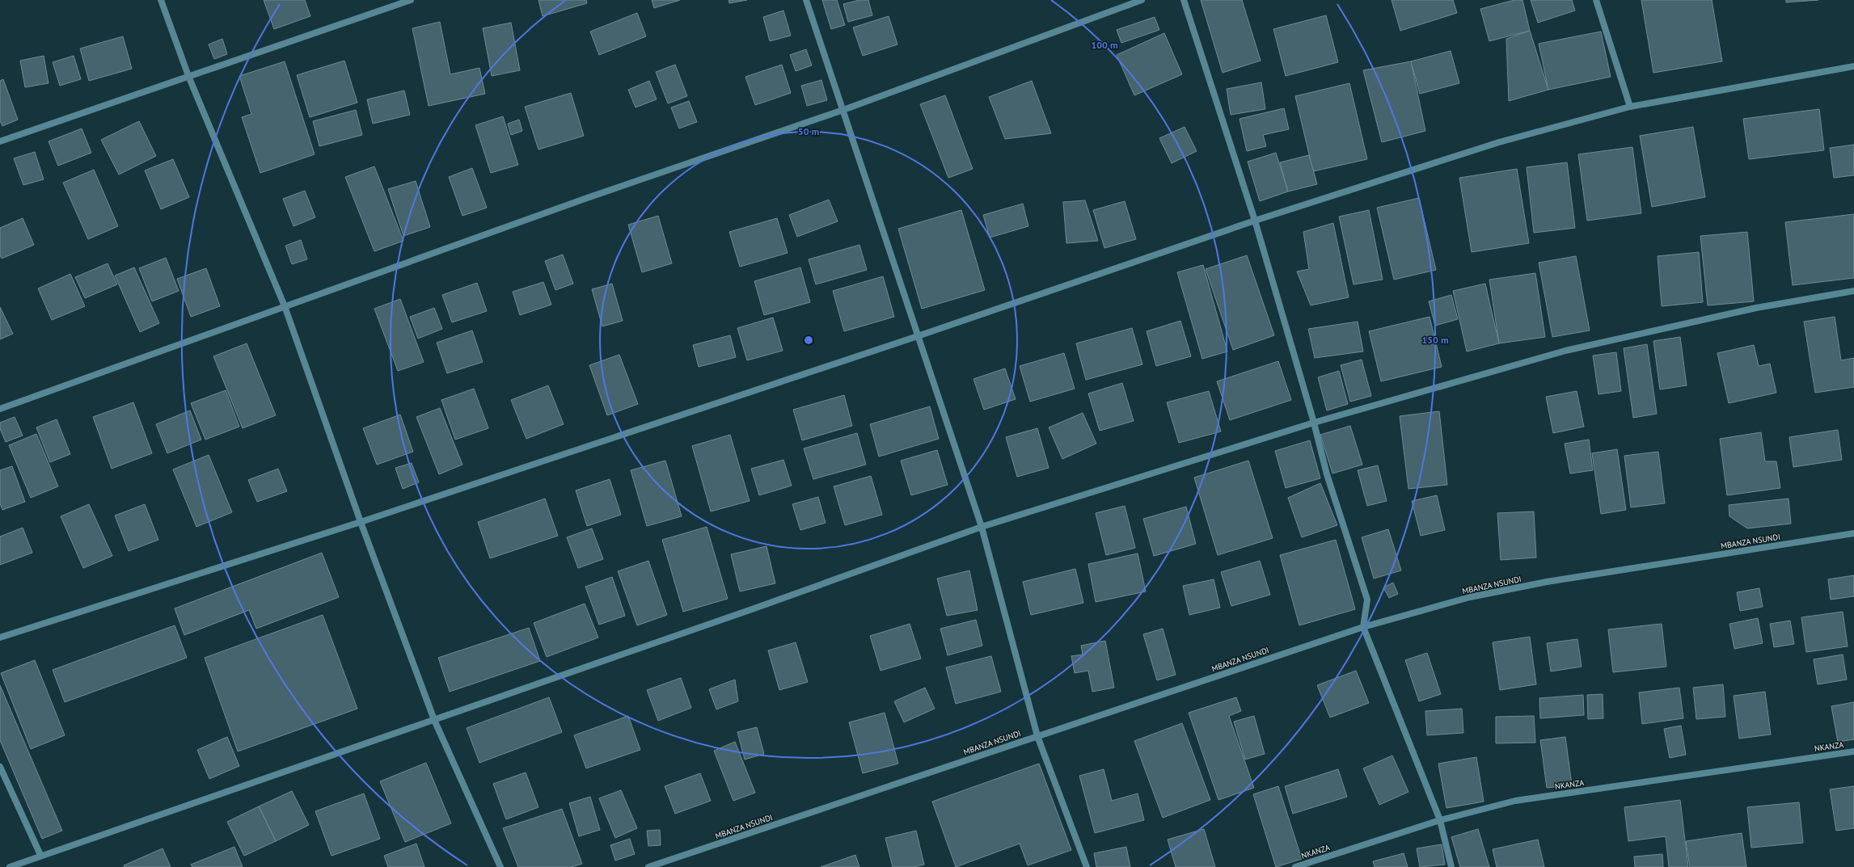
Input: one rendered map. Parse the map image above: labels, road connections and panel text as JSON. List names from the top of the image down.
{
  "streets": {
    "street": ["MBANZA NSUNDI", "NKANZA"]
  },
  "rings": ["100 m", "50 m", "150 m"]
}
